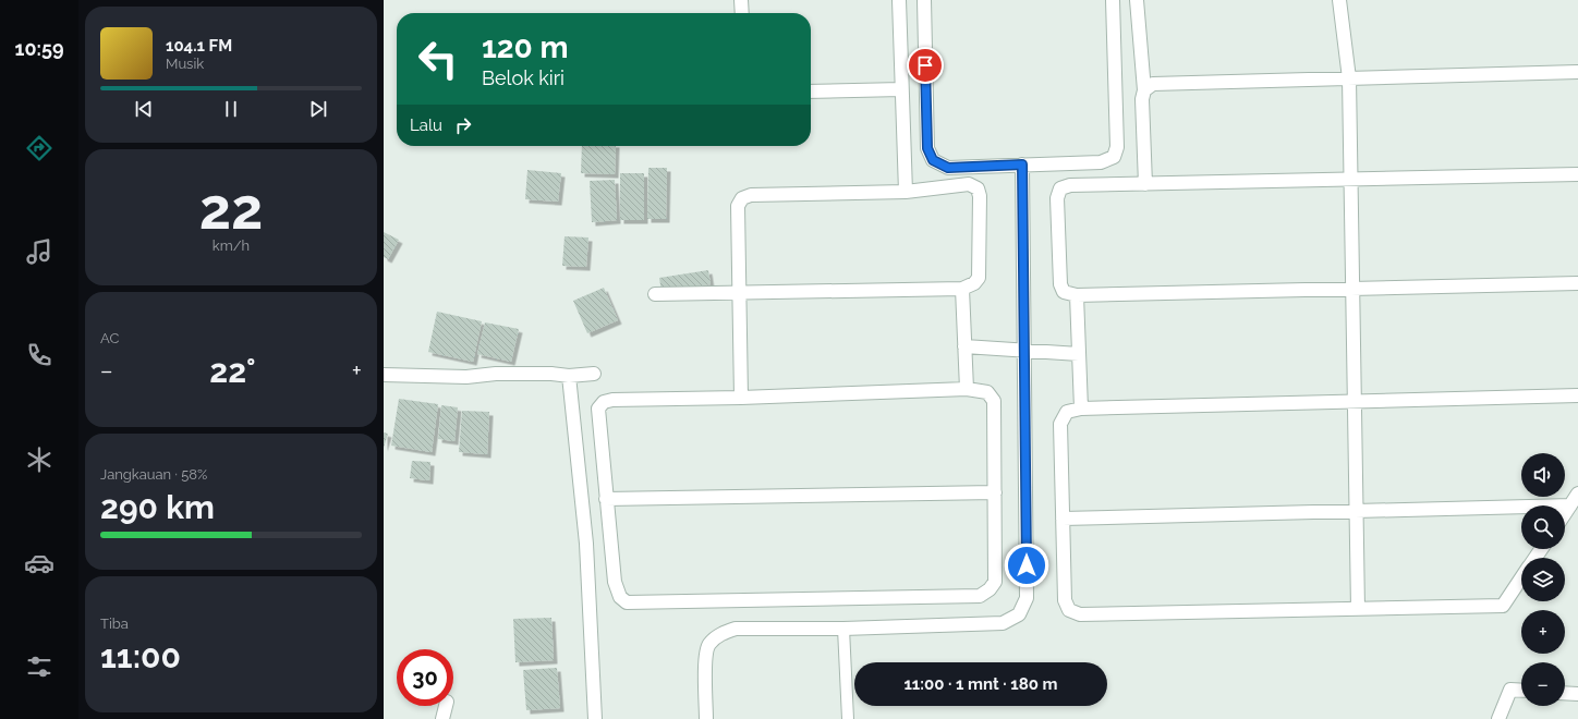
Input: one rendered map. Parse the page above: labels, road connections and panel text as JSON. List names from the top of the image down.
{
  "page": {
    "tabs": "10:59",
    "turn": ["120 m", "Belok kiri"],
    "song": ["104.1 FM", "Musik"],
    "then": "Lalu",
    "tile": [
      ["22", "km/h"],
      "AC",
      ["Jangkauan · 58%", "290 km"],
      ["Tiba", "11:00"]
    ],
    "heat": ["−", "22°", "+"],
    "map_buttons": ["+", "−"],
    "limit": "30",
    "trip": "11:00 · 1 mnt · 180 m"
  }
}
